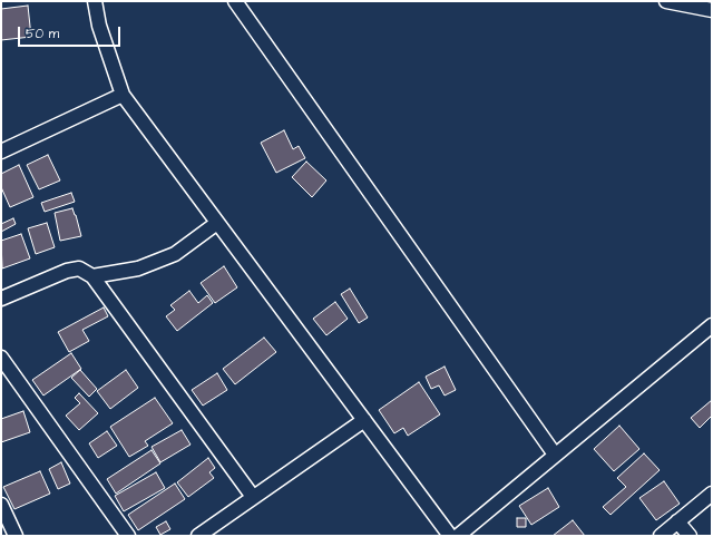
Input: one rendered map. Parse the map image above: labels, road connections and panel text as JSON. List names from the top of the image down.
{
  "scale_bar": "50 m"
}
